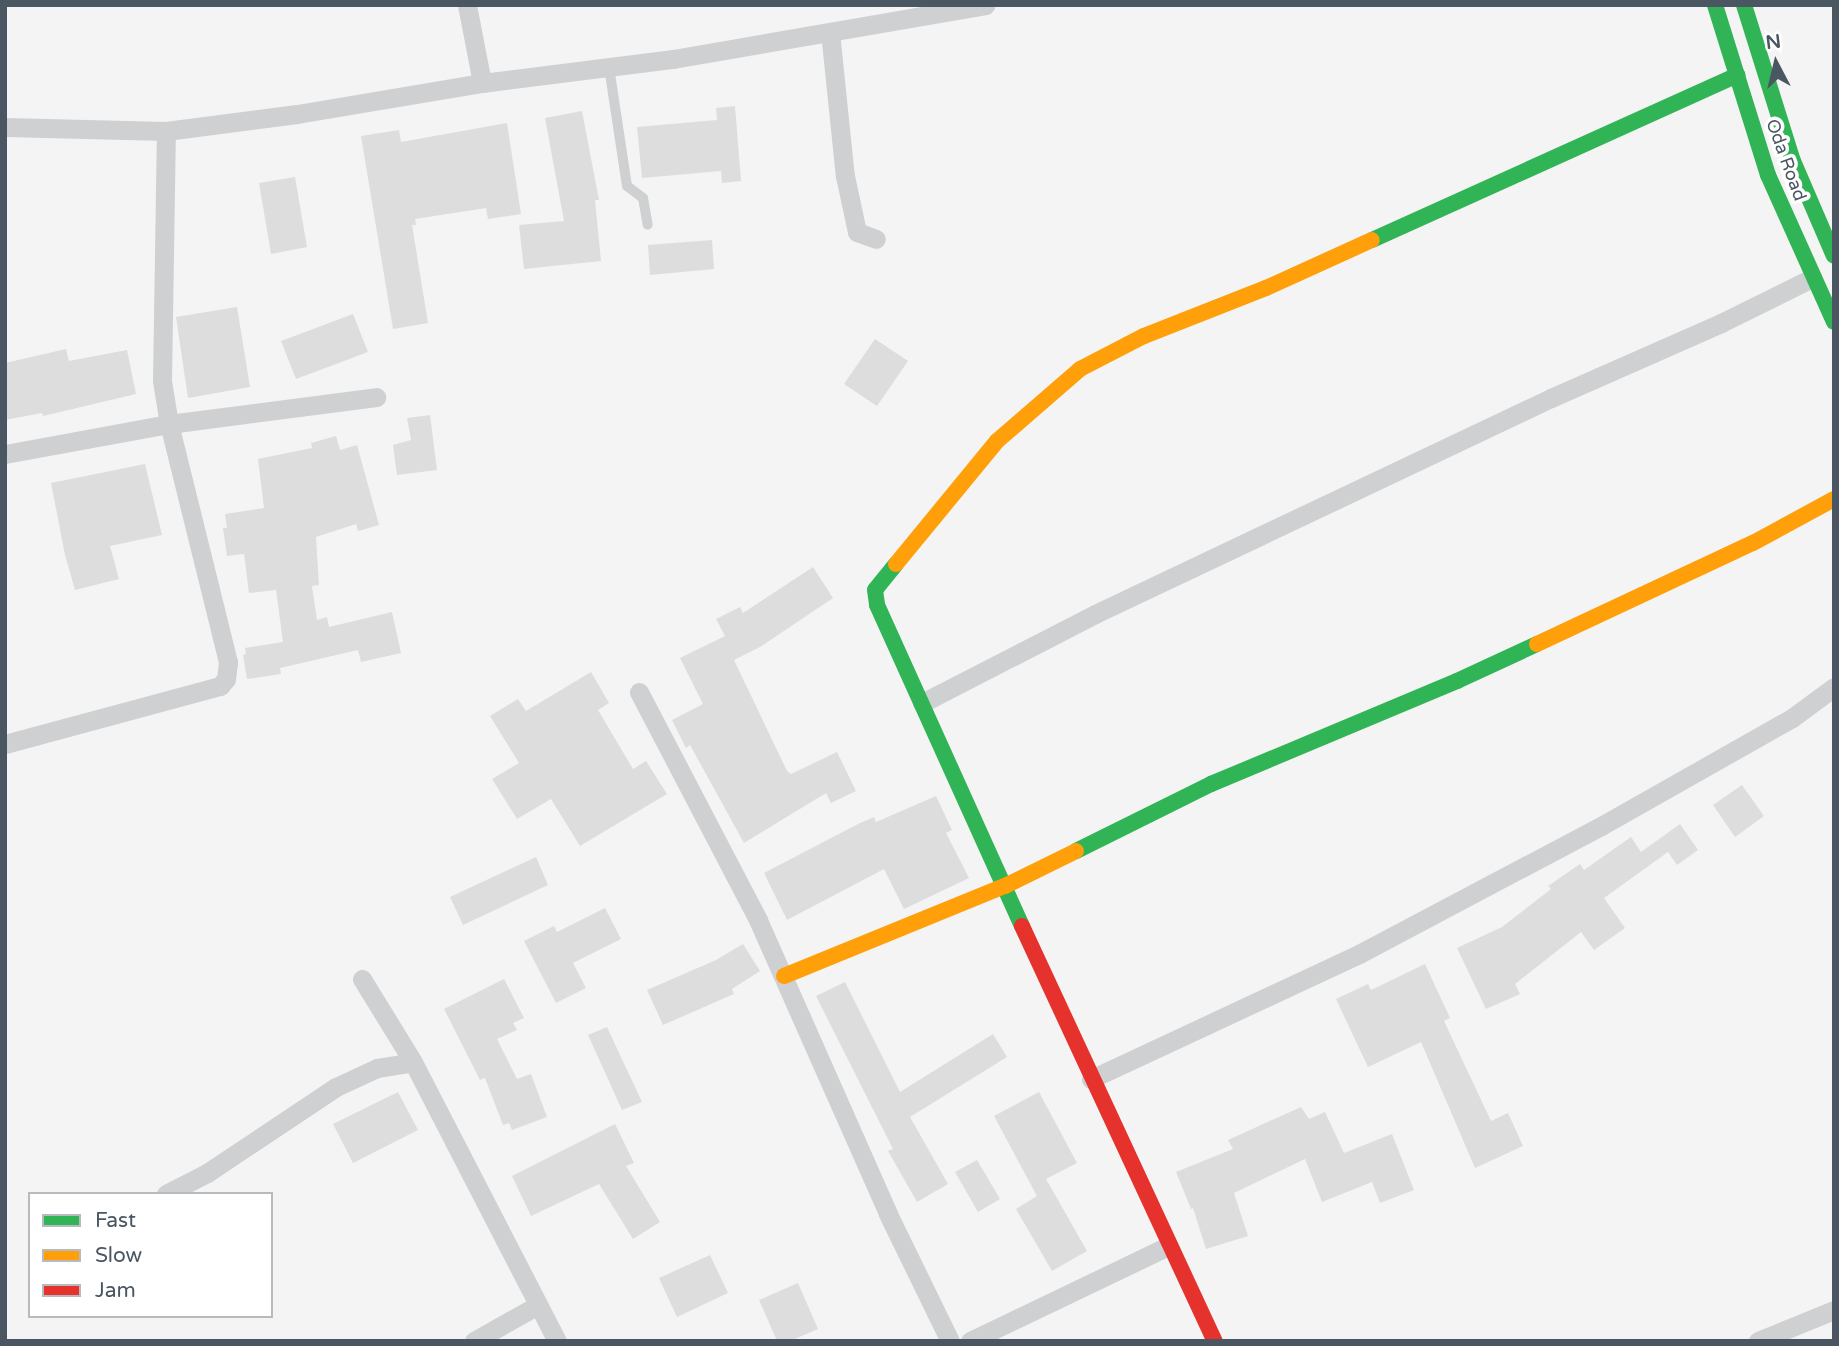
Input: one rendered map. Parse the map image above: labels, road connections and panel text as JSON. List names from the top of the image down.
{
  "streets": {
    "street": ["Oda Road"]
  },
  "legend": ["Fast", "Slow", "Jam"],
  "north": "top"
}
